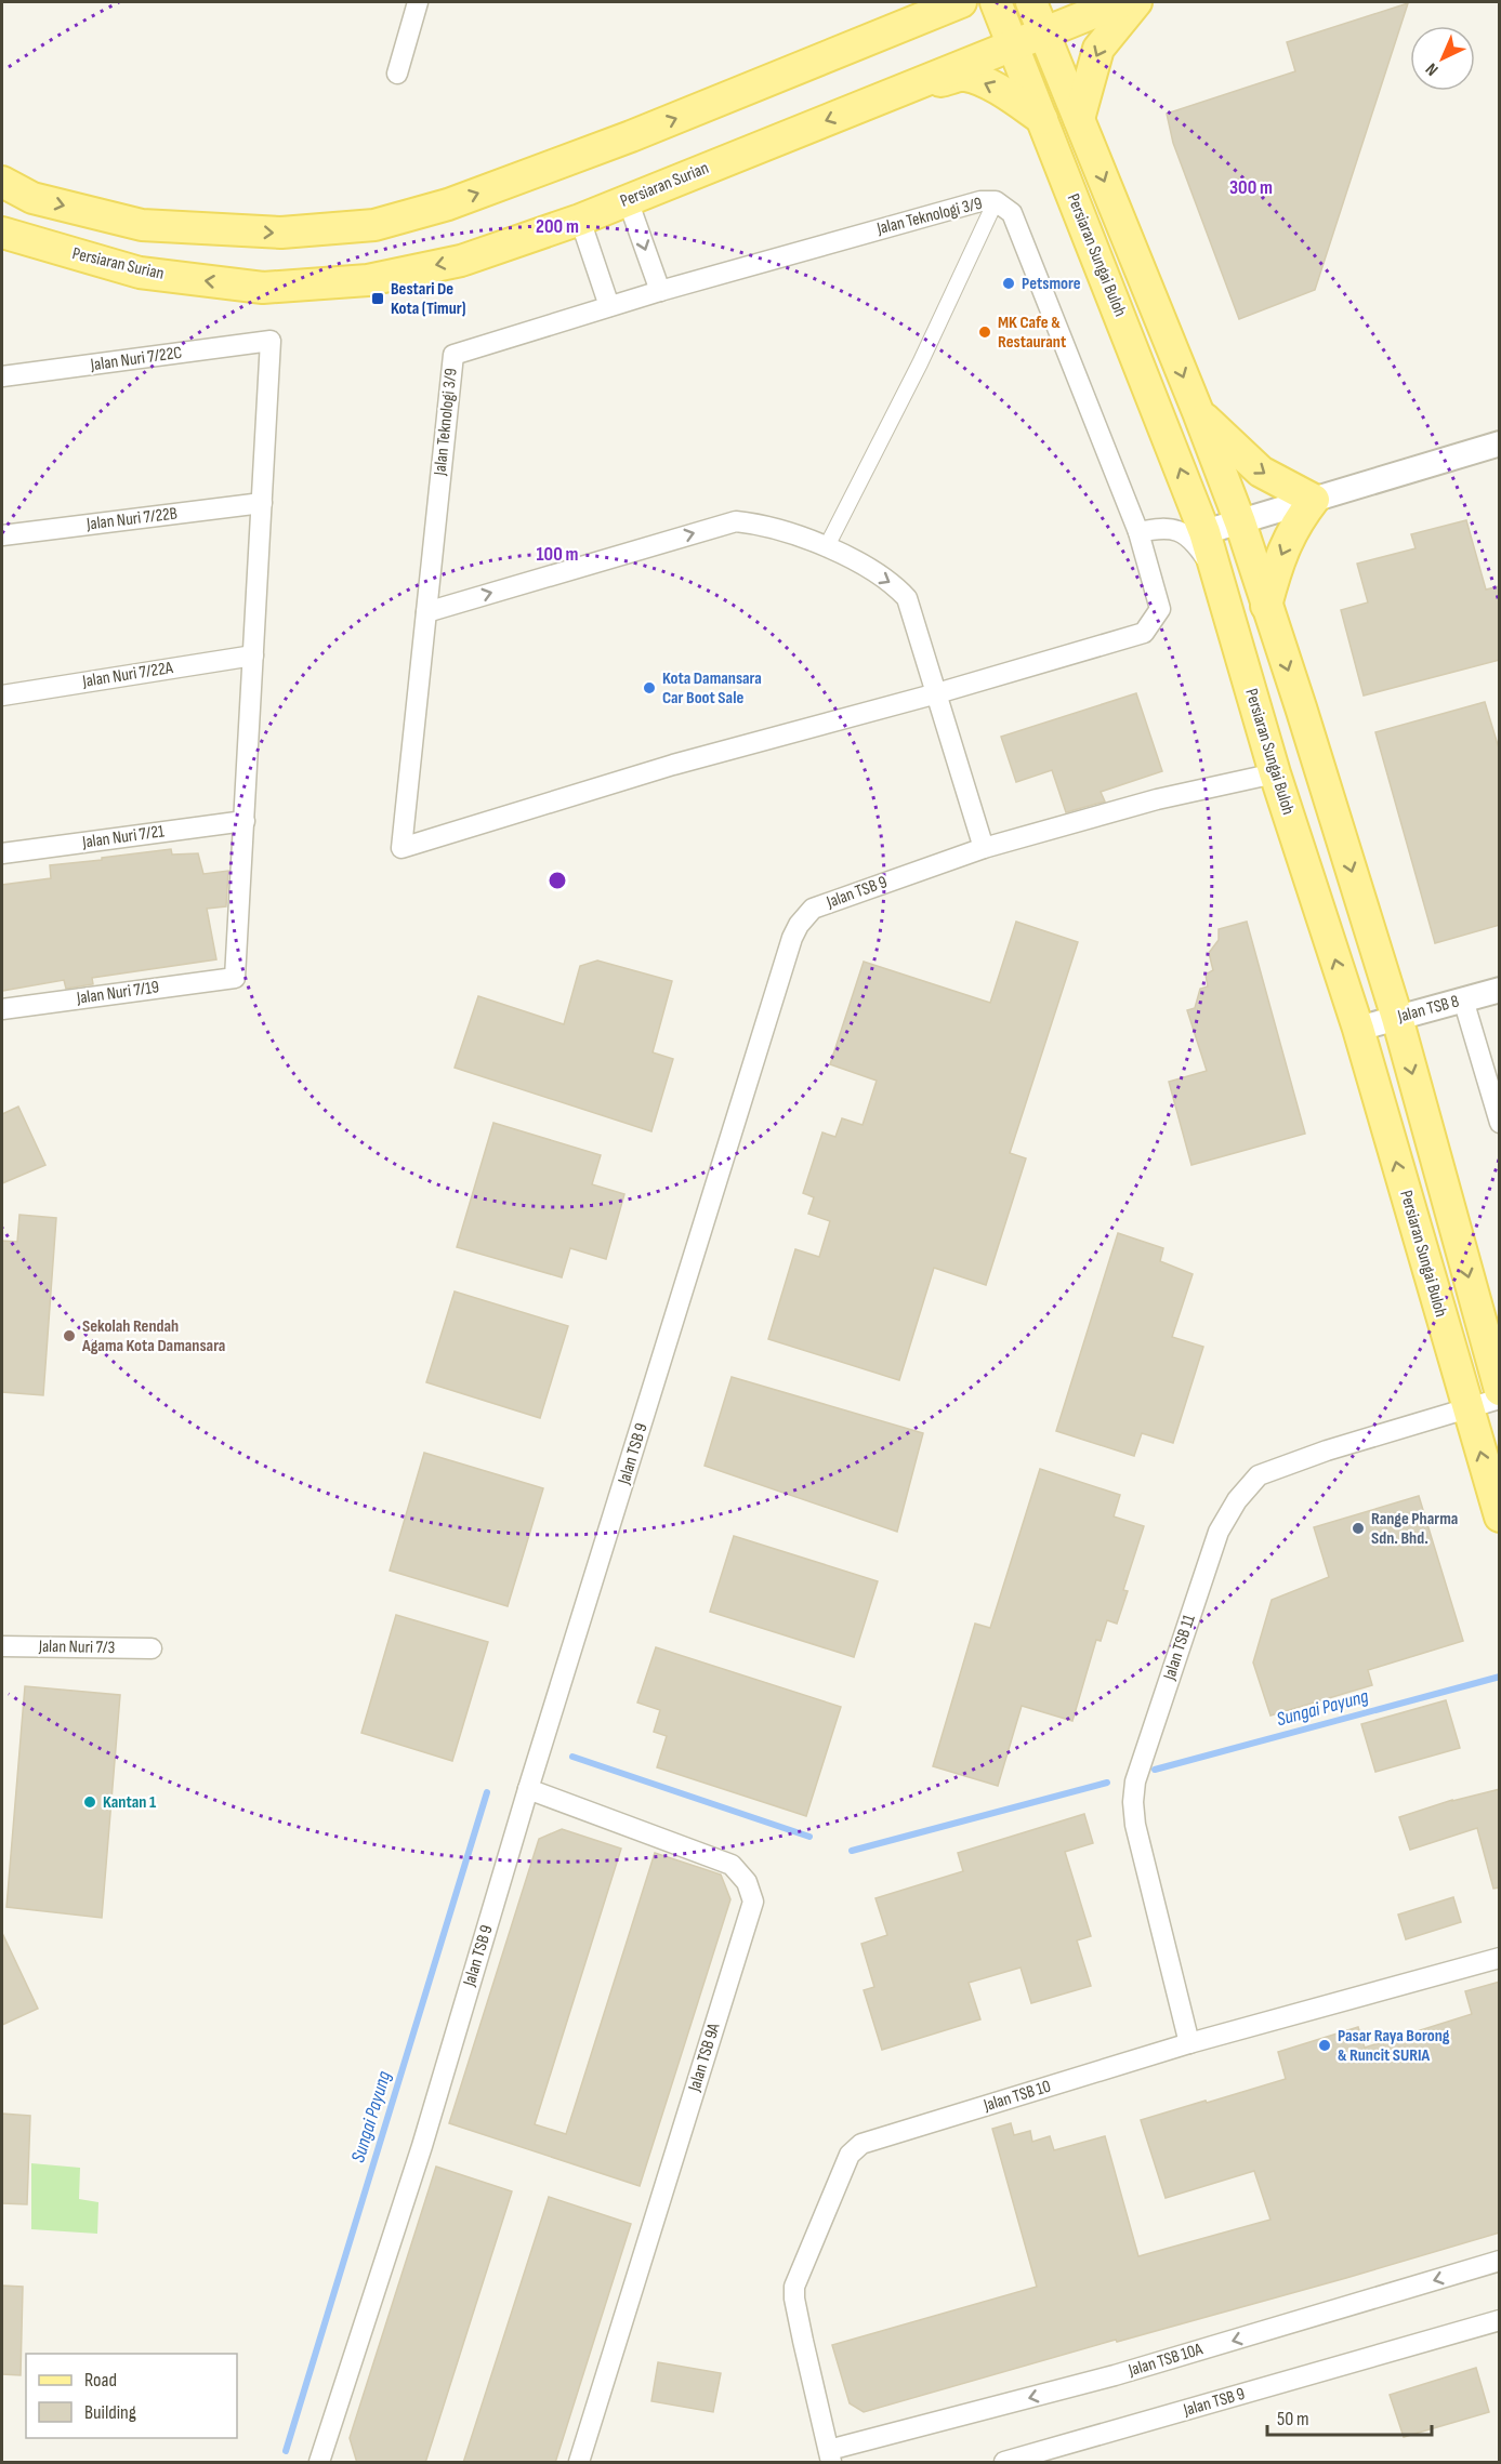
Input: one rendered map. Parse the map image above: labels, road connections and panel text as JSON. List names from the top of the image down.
{
  "streets": {
    "main road": ["Persiaran Surian", "Persiaran Sungai Buloh"],
    "street": [
      "Jalan Teknologi 3/9",
      "Jalan Nuri 7/22C",
      "Jalan Nuri 7/22B",
      "Jalan Nuri 7/22A",
      "Jalan Nuri 7/21",
      "Jalan TSB 9",
      "Jalan Nuri 7/19",
      "Jalan TSB 8",
      "Jalan Nuri 7/3",
      "Jalan TSB 11",
      "Jalan TSB 9A",
      "Jalan TSB 10",
      "Jalan TSB 10A"
    ]
  },
  "crossings": [
    ["Persiaran Surian", "Persiaran Sungai Buloh"],
    ["Persiaran Sungai Buloh", "Jalan TSB 9"],
    ["Persiaran Sungai Buloh", "Jalan TSB 8"],
    ["Persiaran Sungai Buloh", "Jalan TSB 11"],
    ["Jalan Nuri 7/22C", "Jalan Nuri 7/22B"],
    ["Jalan Nuri 7/21", "Jalan Nuri 7/19"],
    ["Jalan TSB 9", "Jalan TSB 9A"],
    ["Jalan TSB 11", "Jalan TSB 10"],
    ["Jalan TSB 10", "Jalan TSB 10A"]
  ],
  "one_way": ["Jalan TSB 10A"],
  "water": ["Sungai Payung"],
  "places": {
    "other": [
      "Petsmore",
      "MK Cafe & Restaurant",
      "Kota Damansara Car Boot Sale",
      "Sekolah Rendah Agama Kota Damansara",
      "Range Pharma Sdn. Bhd.",
      "Kantan 1",
      "Pasar Raya Borong & Runcit SURIA"
    ],
    "transit": ["Bestari De Kota (Timur)"]
  },
  "legend": ["Road", "Building"],
  "scale_bar": "50 m",
  "north": "bottom left",
  "rings": ["300 m", "200 m", "100 m"]
}
